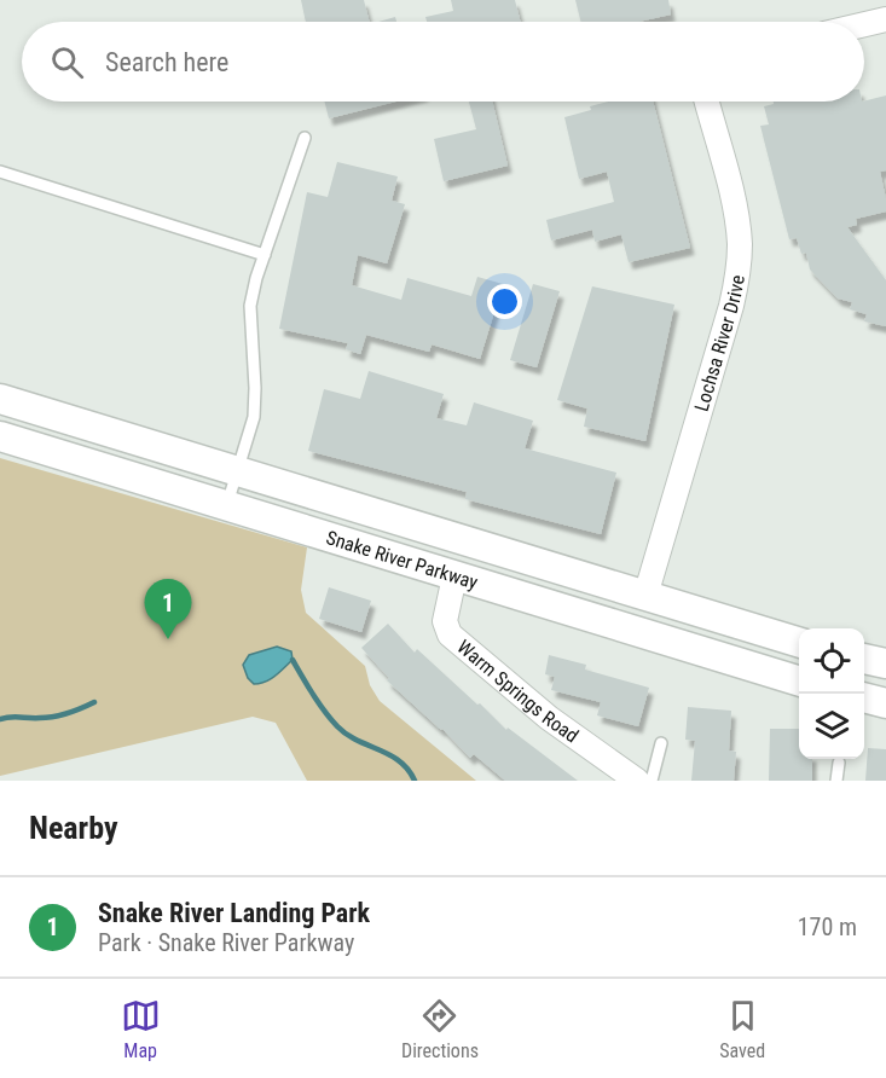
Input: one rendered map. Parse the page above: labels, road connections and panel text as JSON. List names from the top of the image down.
{
  "streets": {
    "street": ["Lochsa River Drive", "Snake River Parkway", "Warm Springs Road"]
  },
  "crossings": [
    ["Lochsa River Drive", "Snake River Parkway"],
    ["Snake River Parkway", "Warm Springs Road"]
  ],
  "page": {
    "search": "Search here",
    "pins": "1",
    "heading": "Nearby",
    "list": [
      {
        "mark": "1",
        "name": "Snake River Landing Park",
        "note": "Park · Snake River Parkway",
        "value": "170 m"
      }
    ],
    "nav": ["Map", "Directions", "Saved"]
  }
}
